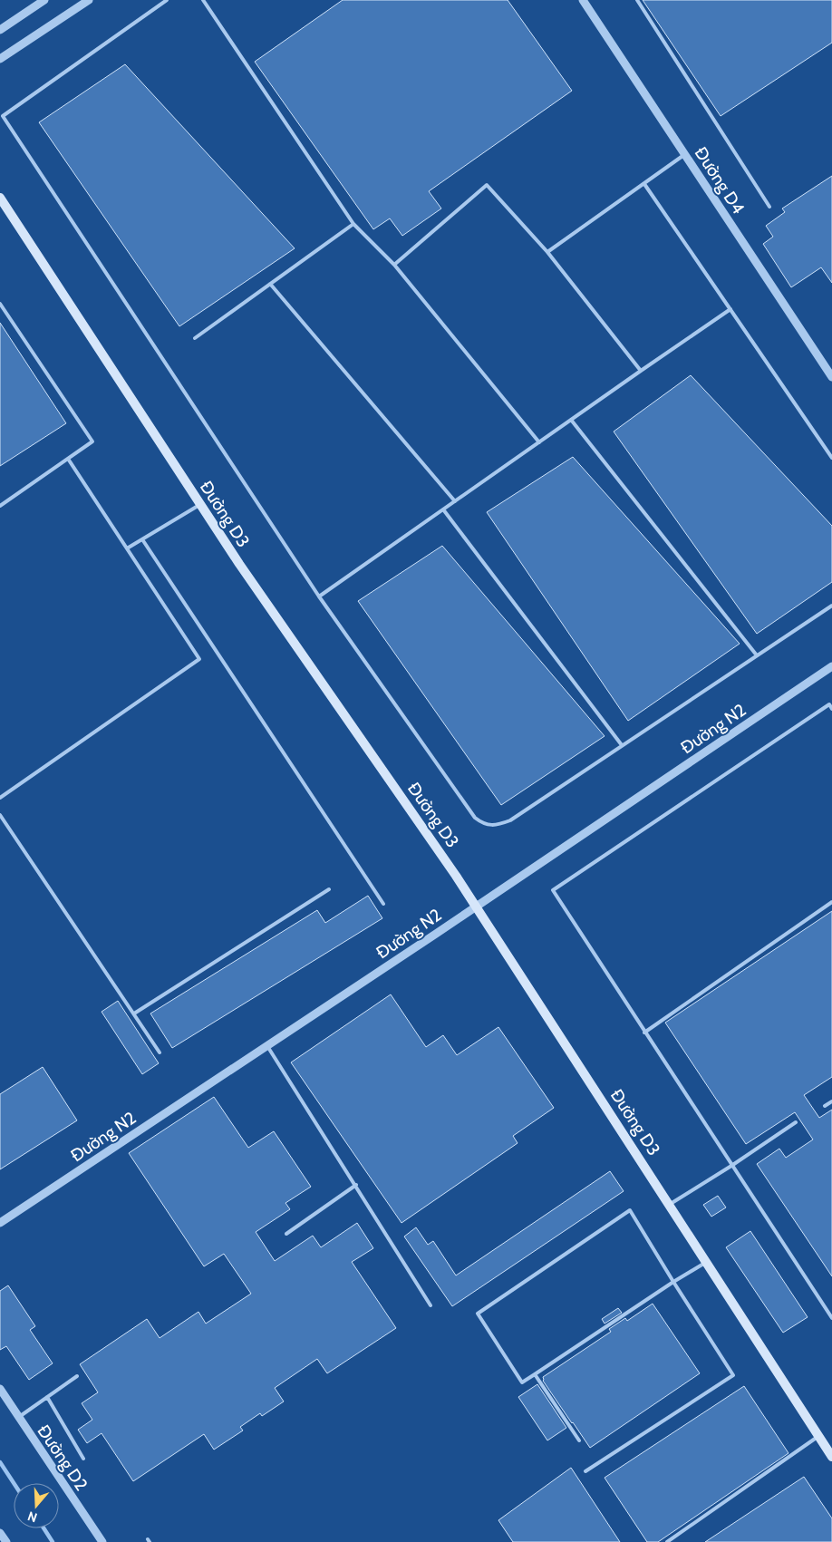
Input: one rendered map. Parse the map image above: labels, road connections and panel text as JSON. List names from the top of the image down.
{
  "streets": {
    "main road": ["Đường D3"],
    "street": ["Đường D4", "Đường N2", "Đường D2"]
  },
  "crossings": [
    ["Đường D3", "Đường N2"]
  ],
  "north": "bottom"
}
